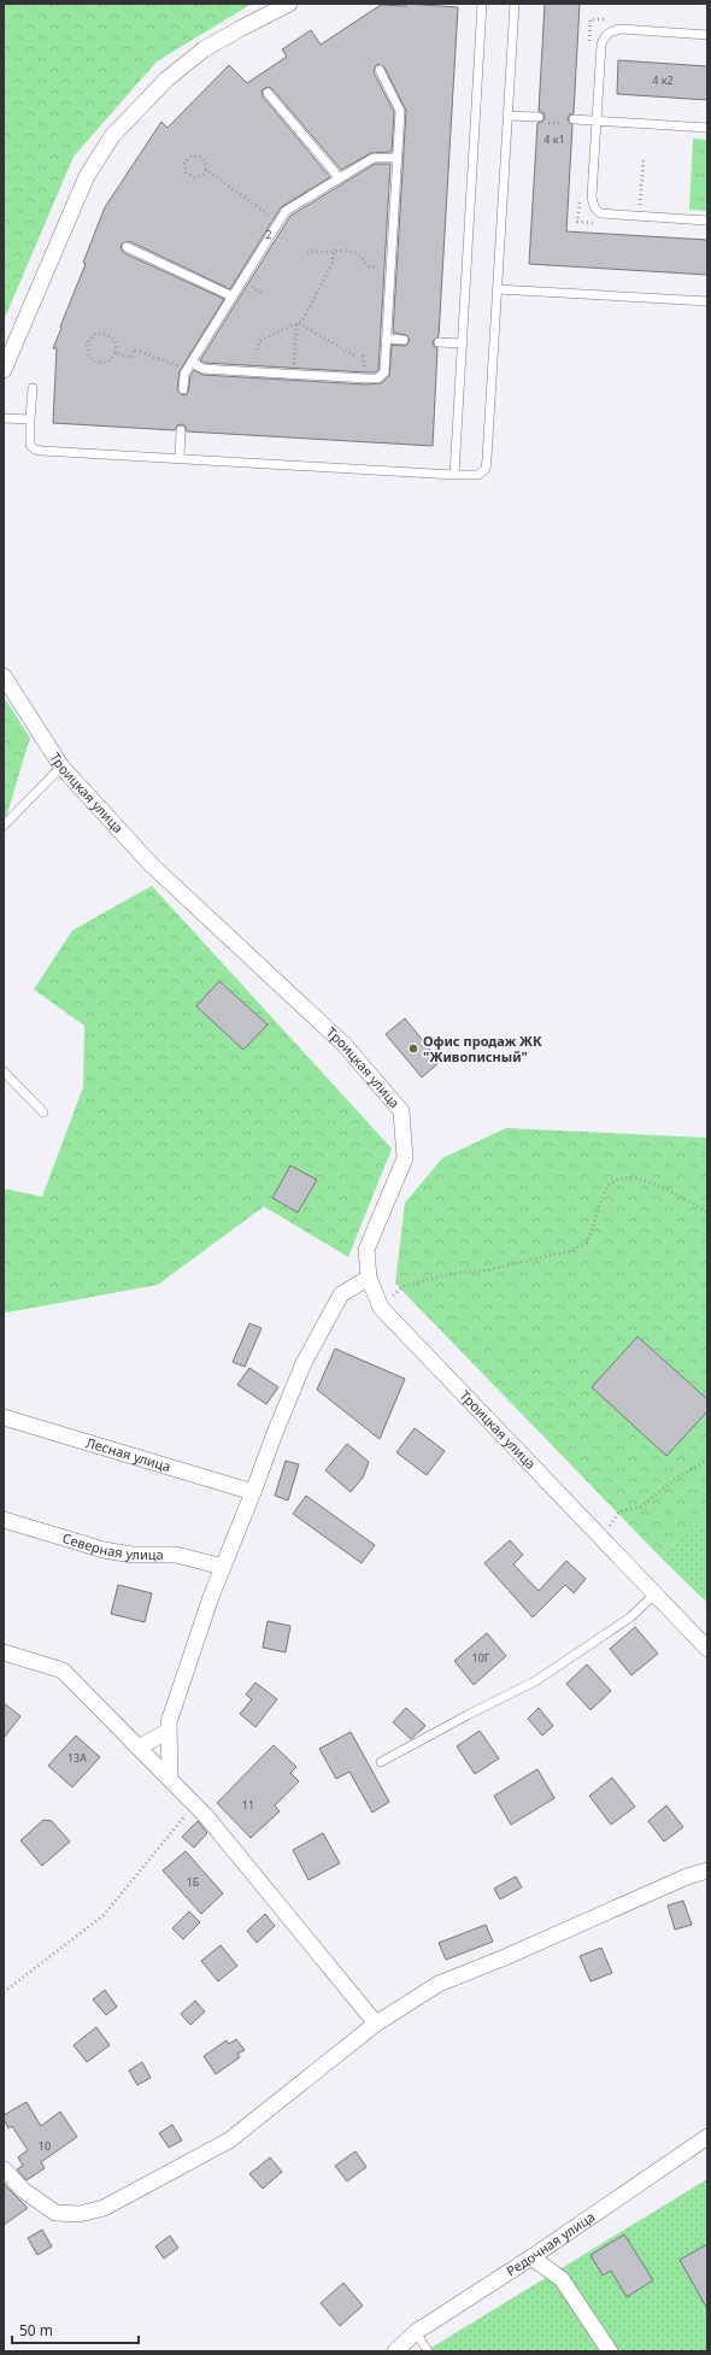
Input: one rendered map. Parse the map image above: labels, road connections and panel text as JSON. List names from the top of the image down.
{
  "streets": {
    "street": [
      "Троицкая улица",
      "Лесная улица",
      "Северная улица",
      "Редочная улица"
    ]
  },
  "places": ["Офис продаж ЖК \"Живописный\""],
  "house_numbers": [
    "4 к2",
    "4 к1",
    "2",
    "10Г",
    "13А",
    "11",
    "1Б",
    "10"
  ],
  "scale_bar": "50 m"
}
